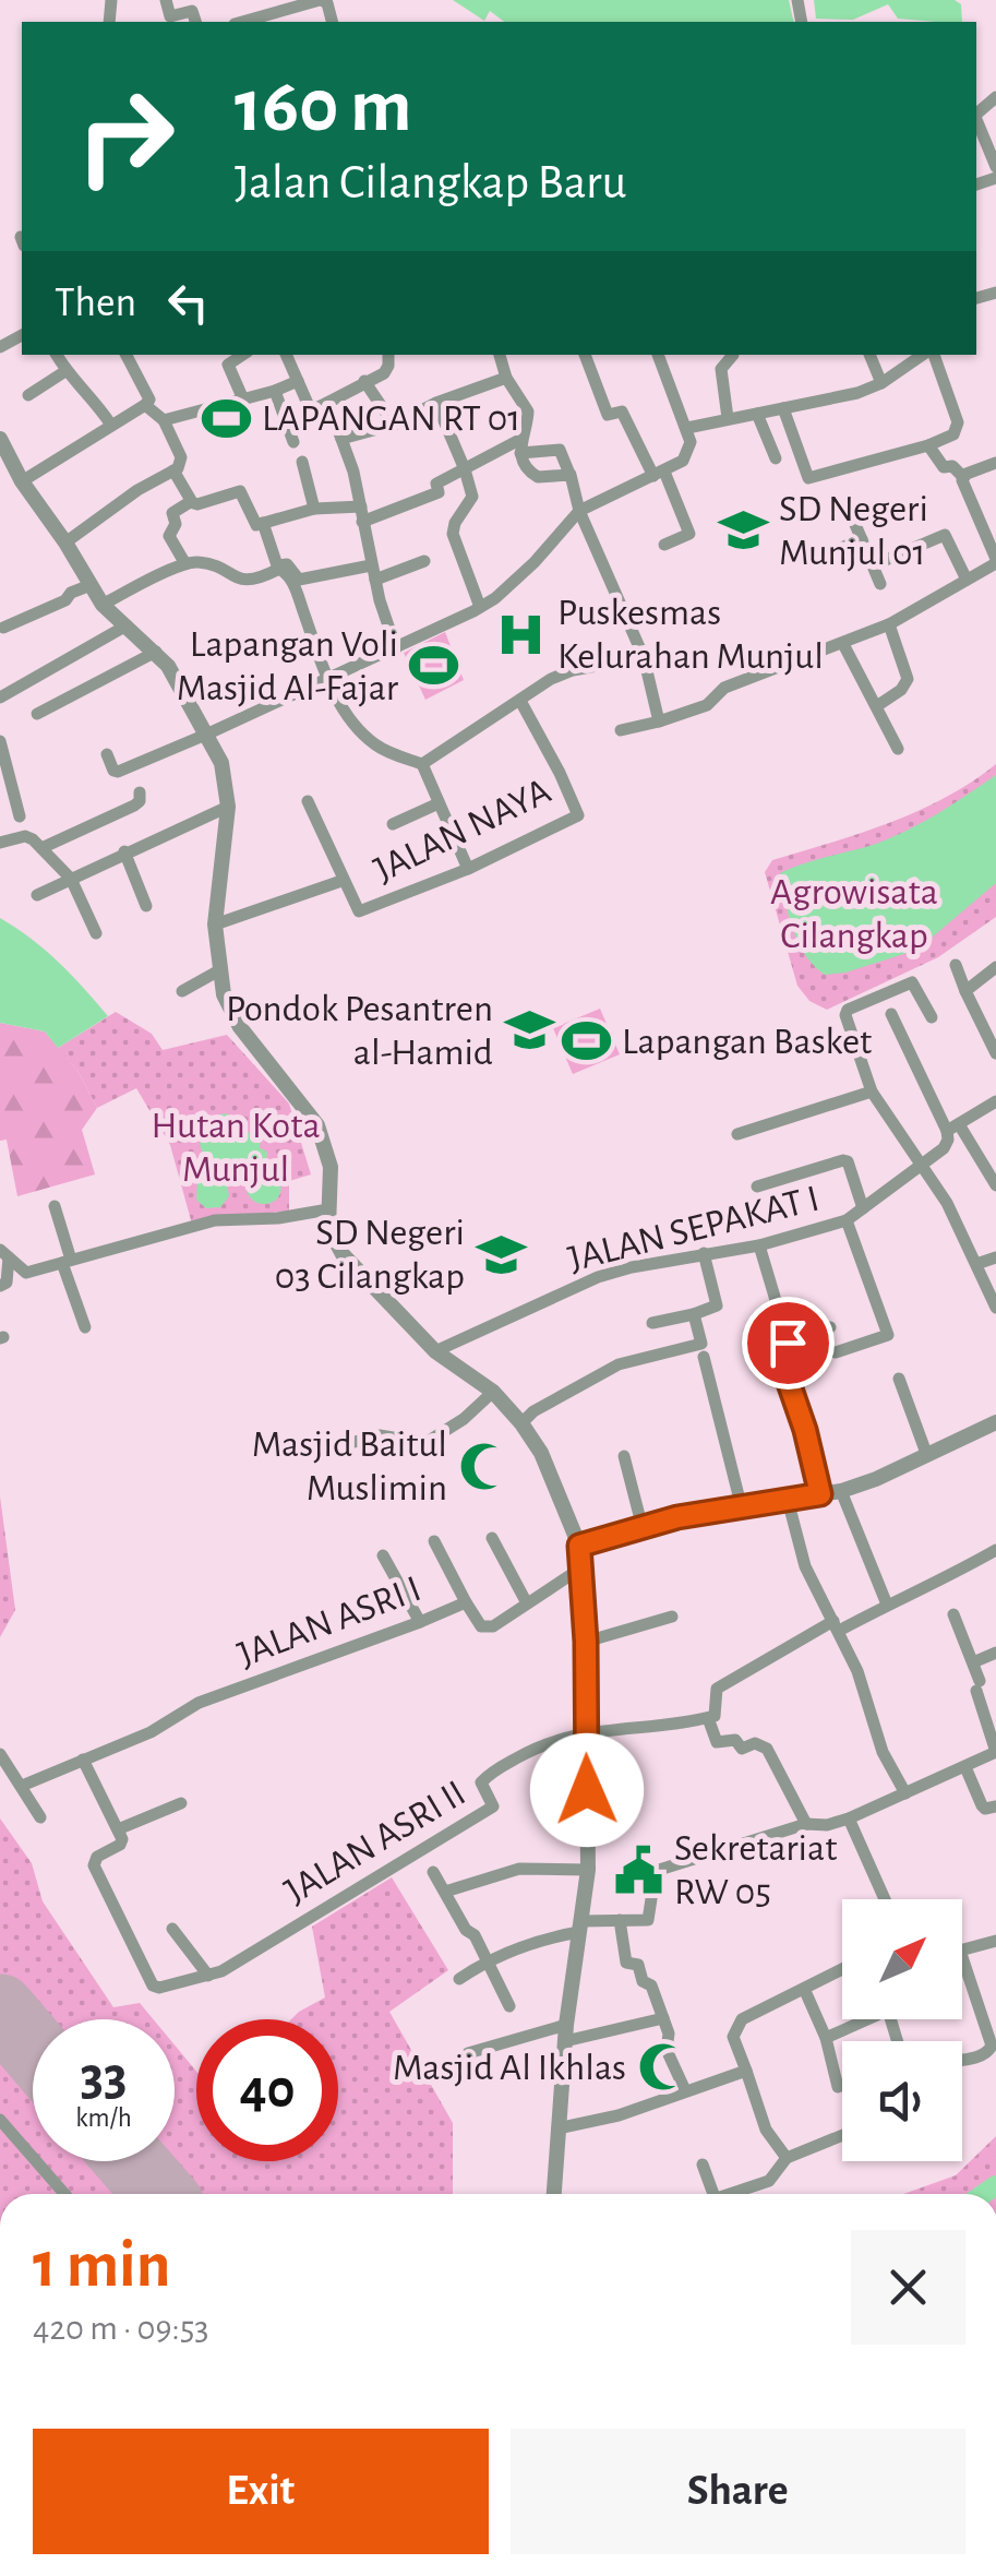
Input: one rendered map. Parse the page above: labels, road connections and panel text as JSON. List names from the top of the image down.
{
  "streets": {
    "street": [
      "JALAN NAYA",
      "JALAN SEPAKAT I",
      "JALAN ASRI I",
      "JALAN ASRI II"
    ]
  },
  "parks": ["Agrowisata Cilangkap", "Hutan Kota Munjul"],
  "places": {
    "sports": ["LAPANGAN RT 01", "Lapangan Voli Masjid Al-Fajar", "Lapangan Basket"],
    "school or university": ["SD Negeri Munjul 01", "Pondok Pesantren al-Hamid", "SD Negeri 03 Cilangkap"],
    "hospital": ["Puskesmas Kelurahan Munjul"],
    "mosque": ["Masjid Baitul Muslimin", "Masjid Al Ikhlas"],
    "public building": ["Sekretariat RW 05"]
  },
  "north": "top right",
  "page": {
    "turn": ["160 m", "Jalan Cilangkap Baru"],
    "then": "Then",
    "speed": "33 km/h",
    "limit": "40",
    "heading": ["1 min", "420 m · 09:53"],
    "buttons": ["Exit", "Share"]
  }
}
